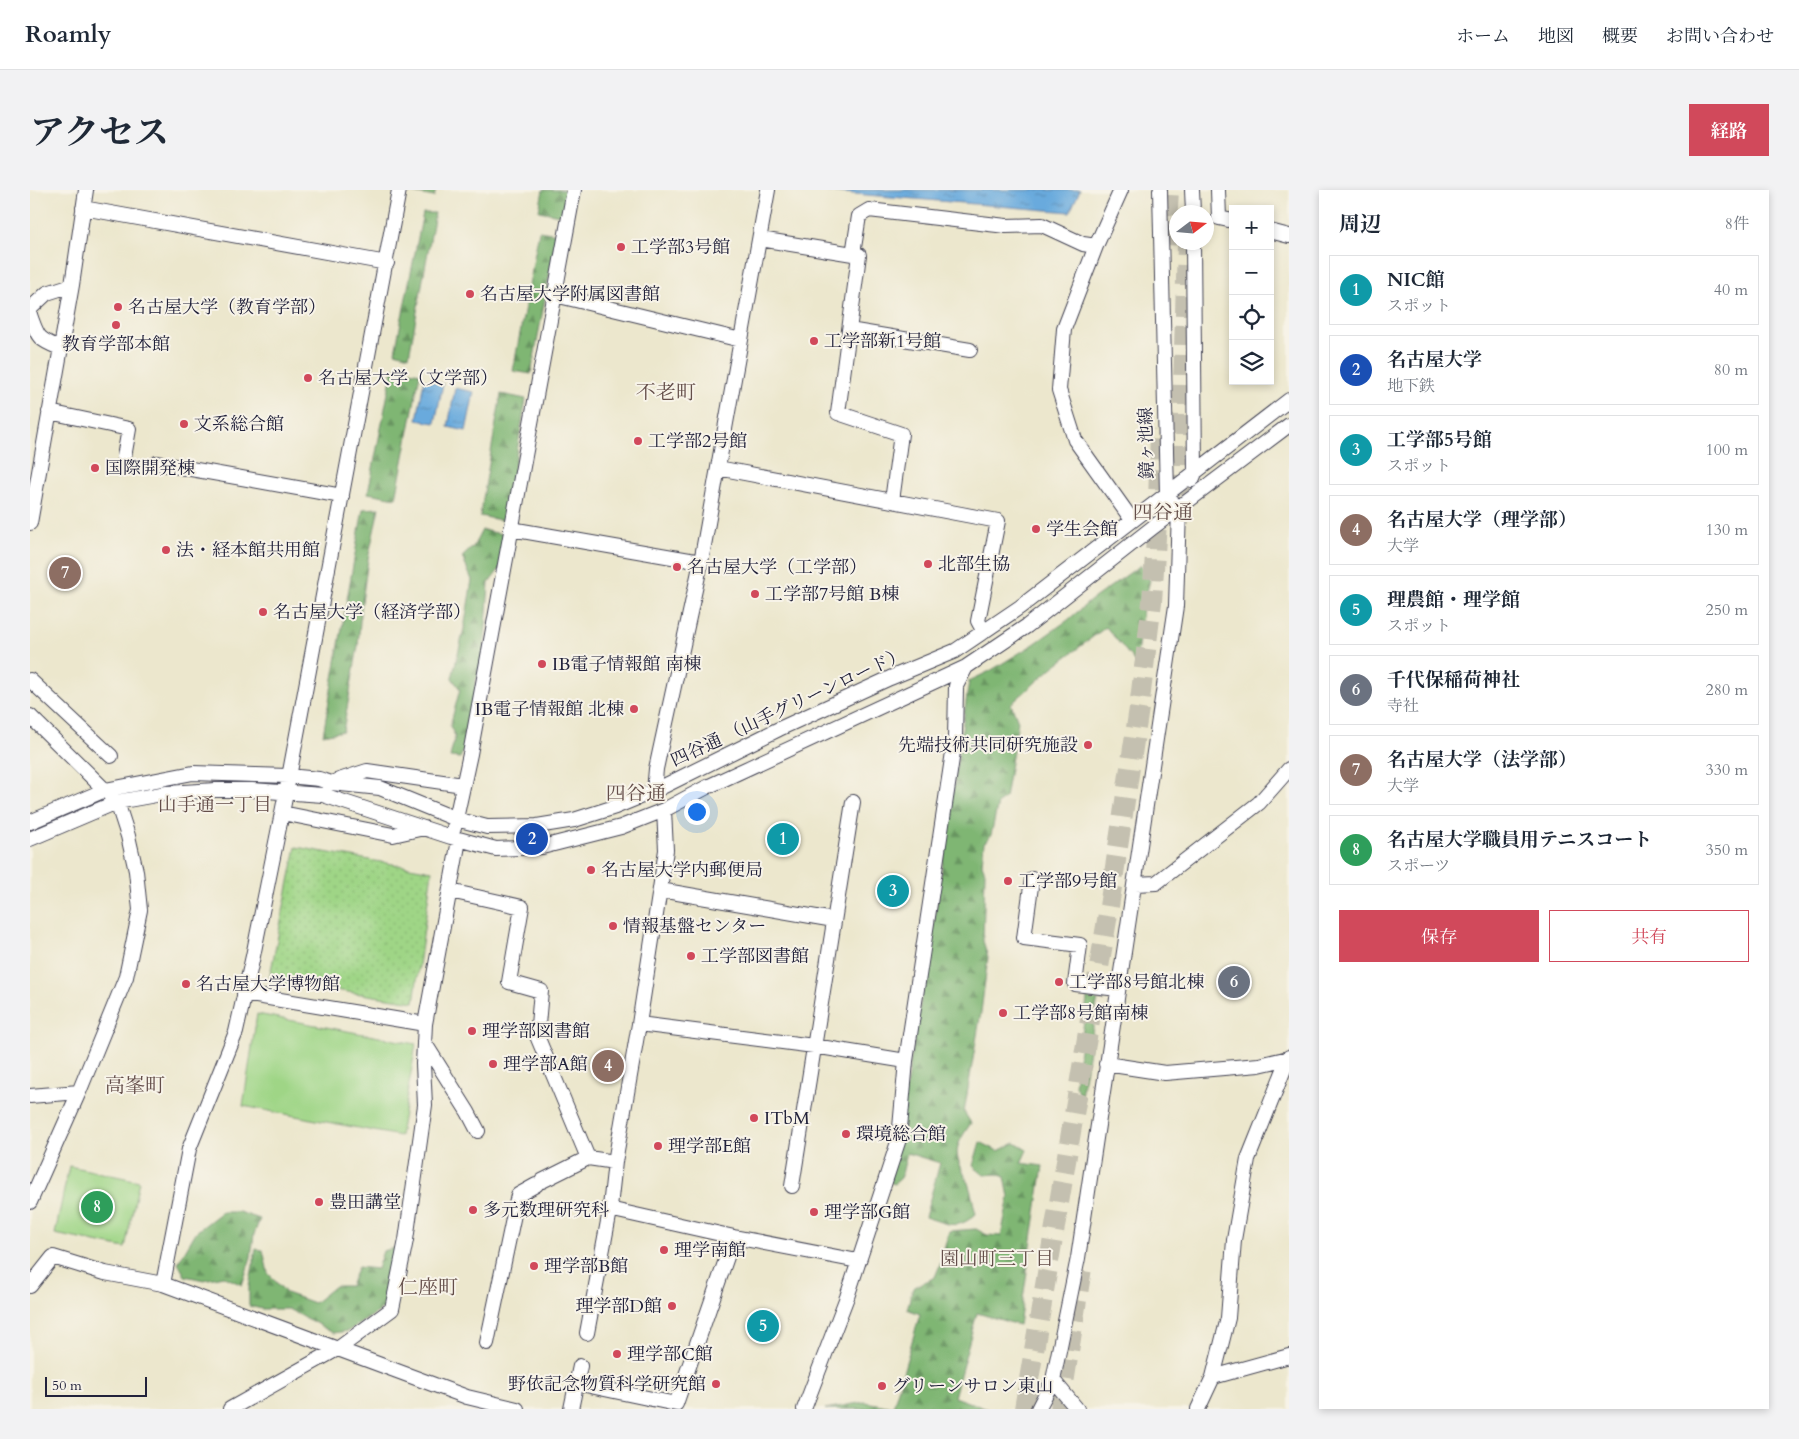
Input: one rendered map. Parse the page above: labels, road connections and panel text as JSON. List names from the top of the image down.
{
  "streets": {
    "street": ["鏡ヶ池線", "四谷通 （山手グリーンロード）"]
  },
  "crossings": [
    ["鏡ヶ池線", "四谷通 （山手グリーンロード）"]
  ],
  "districts": [
    "不老町",
    "四谷通",
    "四谷通",
    "山手通一丁目",
    "高峯町",
    "園山町三丁目",
    "仁座町"
  ],
  "places": [
    "工学部3号館",
    "名古屋大学附属図書館",
    "名古屋大学（教育学部）",
    "教育学部本館",
    "工学部新1号館",
    "名古屋大学（文学部）",
    "文系総合館",
    "工学部2号館",
    "国際開発棟",
    "学生会館",
    "法・経本館共用館",
    "北部生協",
    "名古屋大学（工学部）",
    "工学部7号館 B棟",
    "名古屋大学（経済学部）",
    "IB電子情報館 南棟",
    "IB電子情報館 北棟",
    "先端技術共同研究施設",
    "名古屋大学内郵便局",
    "工学部9号館",
    "情報基盤センター",
    "工学部図書館",
    "工学部8号館北棟",
    "名古屋大学博物館",
    "工学部8号館南棟",
    "理学部図書館",
    "理学部A館",
    "ITbM",
    "環境総合館",
    "理学部E館",
    "豊田講堂",
    "多元数理研究科",
    "理学部G館",
    "理学南館",
    "理学部B館",
    "理学部D館",
    "理学部C館",
    "野依記念物質科学研究館",
    "グリーンサロン東山"
  ],
  "scale_bar": "50 m",
  "north": "right",
  "page": {
    "header": "Roamly",
    "nav": [
      "ホーム",
      "地図",
      "概要",
      "お問い合わせ"
    ],
    "title": "アクセス",
    "buttons": [
      "経路",
      ["保存", "共有"]
    ],
    "heading": ["周辺", "8件"],
    "map_buttons": ["+", "−"],
    "list": [
      {
        "mark": "1",
        "name": "NIC館",
        "note": "スポット",
        "value": "40 m"
      },
      {
        "mark": "2",
        "name": "名古屋大学",
        "note": "地下鉄",
        "value": "80 m"
      },
      {
        "mark": "3",
        "name": "工学部5号館",
        "note": "スポット",
        "value": "100 m"
      },
      {
        "mark": "4",
        "name": "名古屋大学（理学部）",
        "note": "大学",
        "value": "130 m"
      },
      {
        "mark": "5",
        "name": "理農館・理学館",
        "note": "スポット",
        "value": "250 m"
      },
      {
        "mark": "6",
        "name": "千代保稲荷神社",
        "note": "寺社",
        "value": "280 m"
      },
      {
        "mark": "7",
        "name": "名古屋大学（法学部）",
        "note": "大学",
        "value": "330 m"
      },
      {
        "mark": "8",
        "name": "名古屋大学職員用テニスコート",
        "note": "スポーツ",
        "value": "350 m"
      }
    ],
    "pins": [
      "7",
      "1",
      "2",
      "3",
      "6",
      "4",
      "8",
      "5"
    ],
    "scale": "50 m"
  }
}
